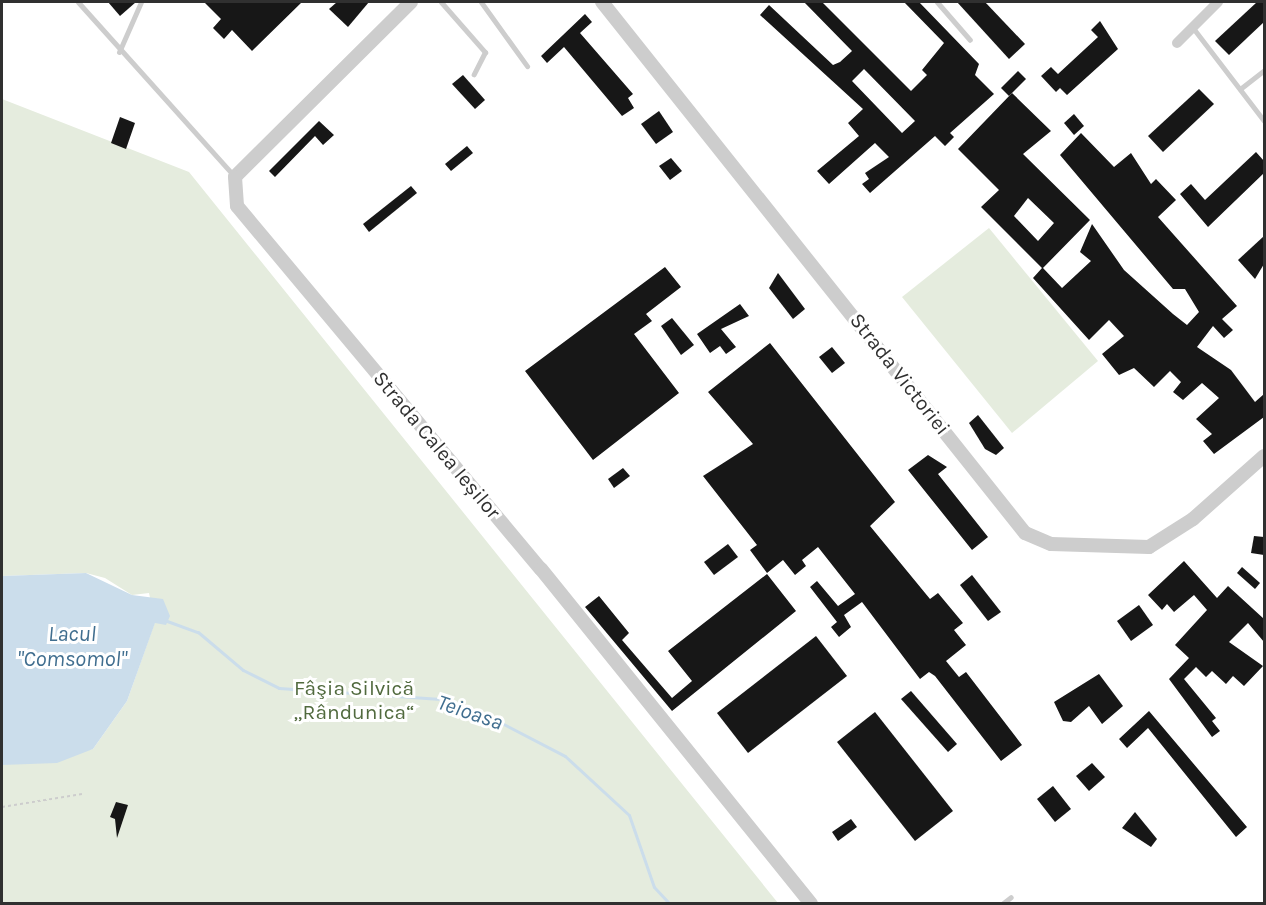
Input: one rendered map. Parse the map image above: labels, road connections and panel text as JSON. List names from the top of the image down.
{
  "streets": {
    "street": ["Strada Victoriei", "Strada Calea Ieșilor"]
  },
  "water": ["Lacul \"Comsomol\"", "Teioasa"],
  "parks": ["Fâşia Silvică „Rândunica“"]
}
